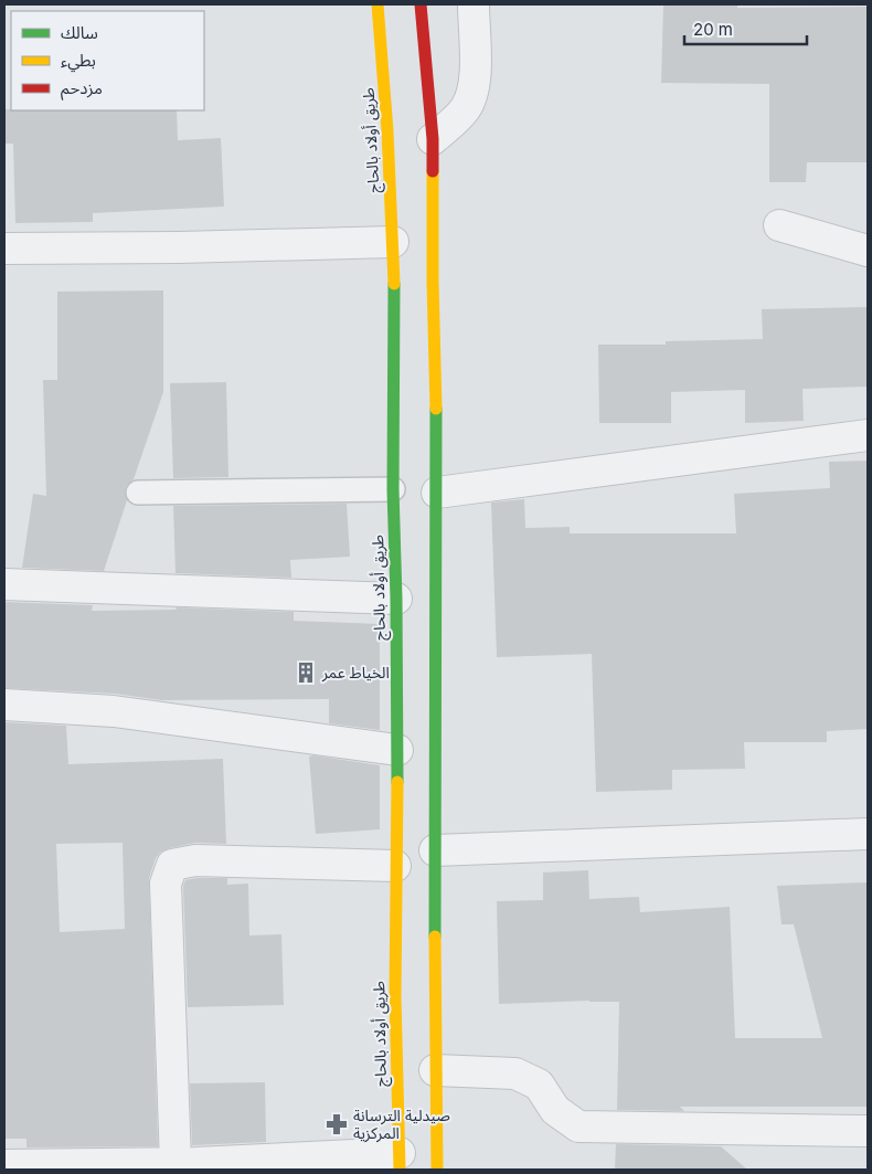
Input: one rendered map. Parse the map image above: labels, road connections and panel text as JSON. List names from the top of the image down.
{
  "streets": {
    "main road": ["طريق أولاد بالحاج"]
  },
  "places": {
    "building": ["الخياط عمر"],
    "pharmacy": ["صيدلية الترسانة المركزية"]
  },
  "legend": ["سالك", "بطيء", "مزدحم"],
  "scale_bar": "20 m"
}
